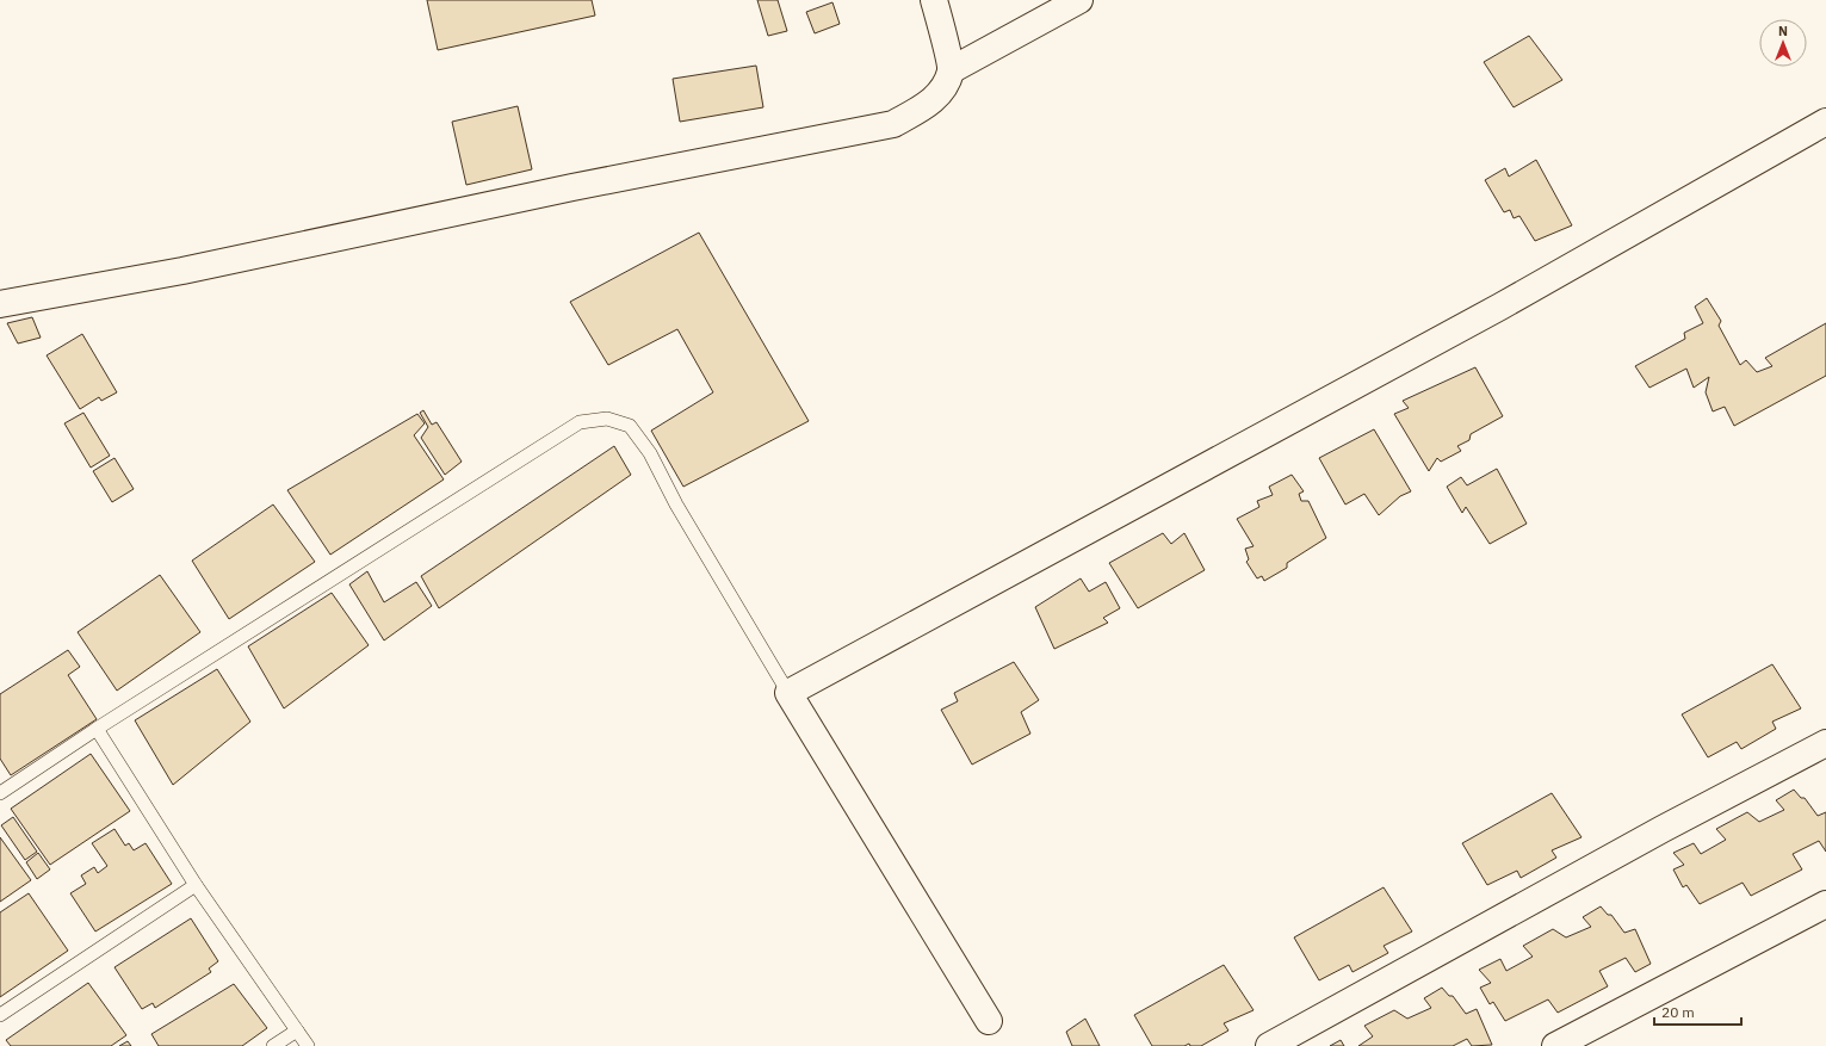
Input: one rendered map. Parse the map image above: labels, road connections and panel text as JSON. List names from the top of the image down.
{
  "scale_bar": "20 m",
  "north": "top"
}
